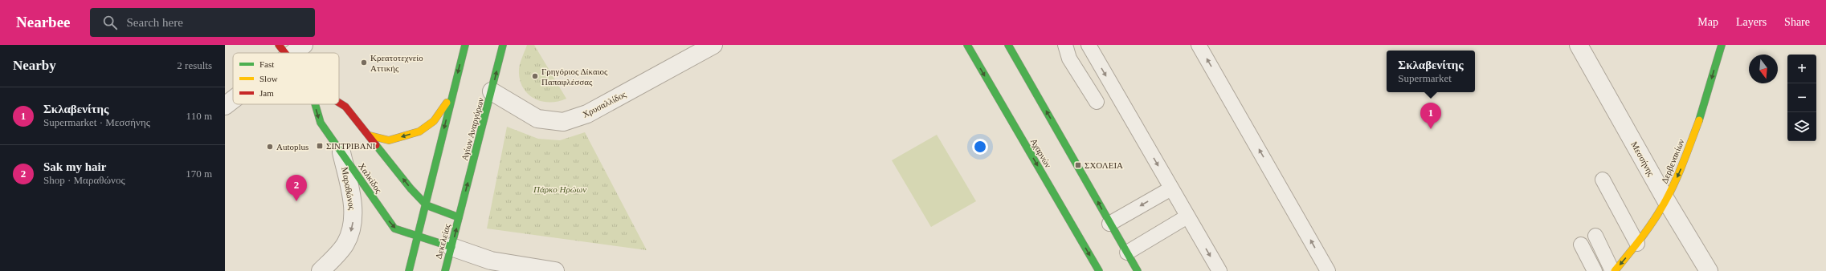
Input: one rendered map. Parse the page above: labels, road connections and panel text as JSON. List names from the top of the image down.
{
  "streets": {
    "main road": [
      "Αγίων Αναργύρων",
      "Αχαρνών",
      "Δερβενακίων",
      "Χαλκίδος",
      "Δεκελείας"
    ],
    "street": ["Χρυσαλλίδος", "Μεσσήνης", "Μαραθώνος"]
  },
  "crossings": [
    ["Χρυσαλλίδος", "Αγίων Αναργύρων"],
    ["Αγίων Αναργύρων", "Χαλκίδος"],
    ["Αγίων Αναργύρων", "Δεκελείας"],
    ["Μεσσήνης", "Δερβενακίων"],
    ["Χαλκίδος", "Μαραθώνος"],
    ["Χαλκίδος", "Δεκελείας"]
  ],
  "one_way": ["Δερβενακίων", "Μαραθώνος"],
  "parks": ["Πάρκο Ηρώων"],
  "places": {
    "other": ["Κρεατοτεχνείο Αττικής", "Γρηγόριος Δίκαιος Παπαφλέσσας", "Autoplus"],
    "transit": ["ΣΙΝΤΡΙΒΑΝΙ", "ΣΧΟΛΕΙΑ"]
  },
  "legend": ["Fast", "Slow", "Jam"],
  "north": "bottom",
  "page": {
    "header": "Nearbee",
    "search": "Search here",
    "nav": ["Map", "Layers", "Share"],
    "heading": ["Nearby", "2 results"],
    "popup": ["Σκλαβενίτης", "Supermarket"],
    "map_buttons": ["+", "−"],
    "list": [
      {
        "mark": "1",
        "name": "Σκλαβενίτης",
        "note": "Supermarket · Μεσσήνης",
        "value": "110 m"
      },
      {
        "mark": "2",
        "name": "Sak my hair",
        "note": "Shop · Μαραθώνος",
        "value": "170 m"
      }
    ],
    "pins": ["1", "2"]
  }
}
